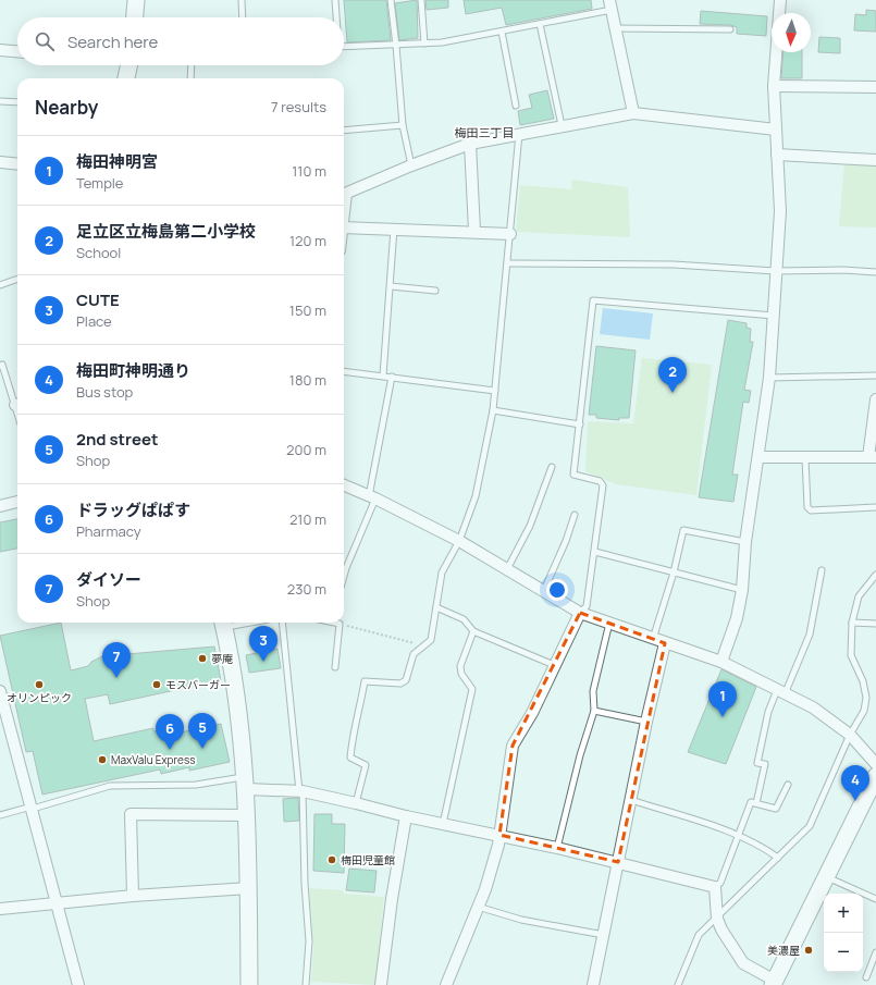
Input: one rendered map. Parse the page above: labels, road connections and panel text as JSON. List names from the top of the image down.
{
  "districts": ["梅田三丁目"],
  "places": [
    "夢庵",
    "オリンピック",
    "モスバーガー",
    "MaxValu Express",
    "梅田児童館",
    "美濃屋"
  ],
  "north": "bottom",
  "page": {
    "search": "Search here",
    "heading": ["Nearby", "7 results"],
    "list": [
      {
        "mark": "1",
        "name": "梅田神明宮",
        "note": "Temple",
        "value": "110 m"
      },
      {
        "mark": "2",
        "name": "足立区立梅島第二小学校",
        "note": "School",
        "value": "120 m"
      },
      {
        "mark": "3",
        "name": "CUTE",
        "note": "Place",
        "value": "150 m"
      },
      {
        "mark": "4",
        "name": "梅田町神明通り",
        "note": "Bus stop",
        "value": "180 m"
      },
      {
        "mark": "5",
        "name": "2nd street",
        "note": "Shop",
        "value": "200 m"
      },
      {
        "mark": "6",
        "name": "ドラッグぱぱす",
        "note": "Pharmacy",
        "value": "210 m"
      },
      {
        "mark": "7",
        "name": "ダイソー",
        "note": "Shop",
        "value": "230 m"
      }
    ],
    "pins": [
      "2",
      "3",
      "7",
      "1",
      "5",
      "6",
      "4"
    ],
    "map_buttons": ["+", "−"]
  }
}
